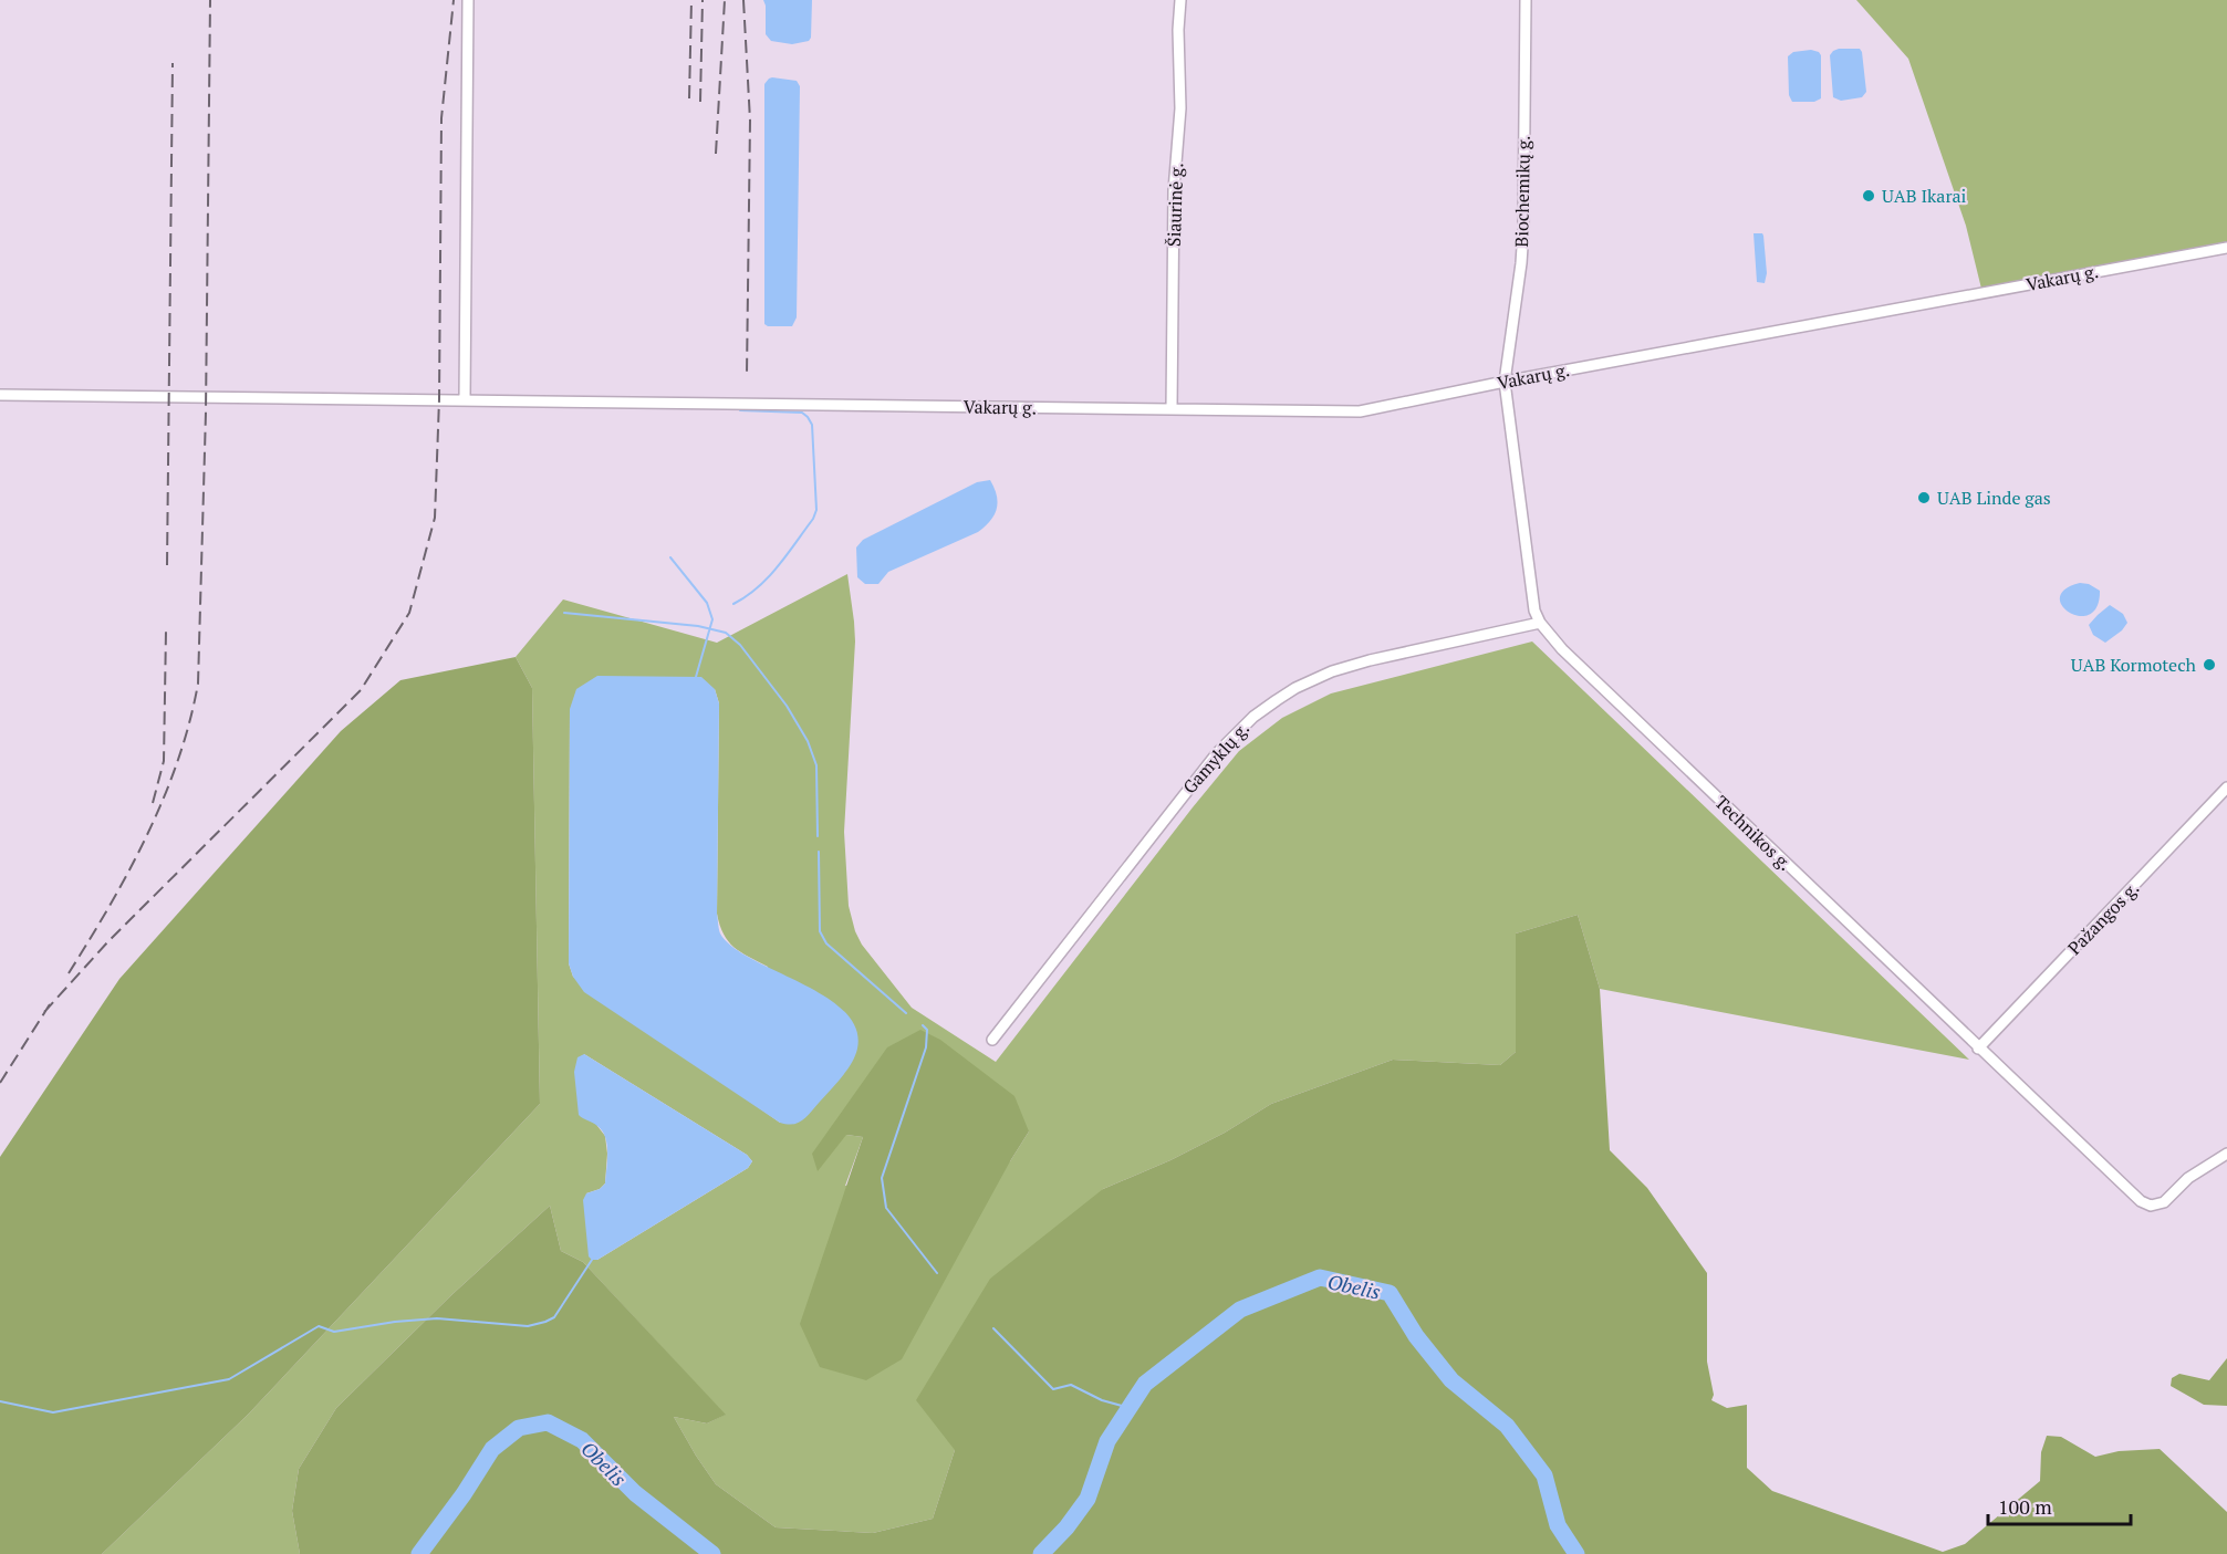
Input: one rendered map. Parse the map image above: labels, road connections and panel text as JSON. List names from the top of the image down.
{
  "streets": {
    "street": [
      "Biochemikų g.",
      "Šiaurinė g.",
      "Vakarų g.",
      "Gamyklų g.",
      "Technikos g.",
      "Pažangos g."
    ]
  },
  "crossings": [
    ["Biochemikų g.", "Vakarų g."],
    ["Biochemikų g.", "Technikos g."],
    ["Šiaurinė g.", "Vakarų g."],
    ["Vakarų g.", "Technikos g."],
    ["Gamyklų g.", "Technikos g."],
    ["Technikos g.", "Pažangos g."]
  ],
  "water": ["Obelis"],
  "places": ["UAB Ikarai", "UAB Linde gas", "UAB Kormotech"],
  "scale_bar": "100 m"
}
